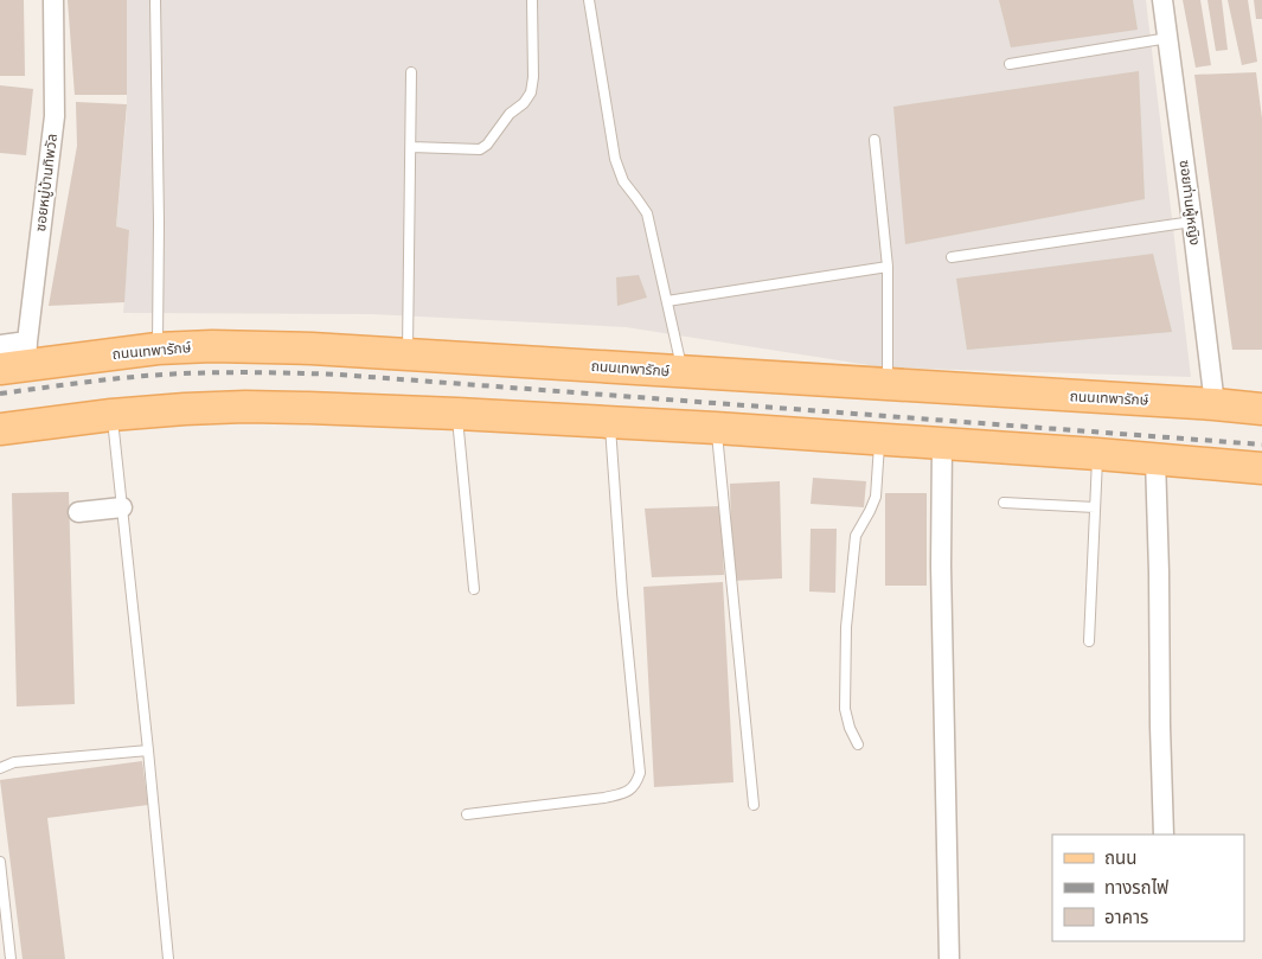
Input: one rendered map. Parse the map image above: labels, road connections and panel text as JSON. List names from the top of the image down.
{
  "streets": {
    "main road": ["ถนนเทพารักษ์"],
    "street": ["ซอยหมู่บ้านทิพวัล", "ซอยท่านผู้หญิง"]
  },
  "crossings": [
    ["ซอยหมู่บ้านทิพวัล", "ถนนเทพารักษ์"],
    ["ซอยท่านผู้หญิง", "ถนนเทพารักษ์"]
  ],
  "legend": ["ถนน", "ทางรถไฟ", "อาคาร"]
}
